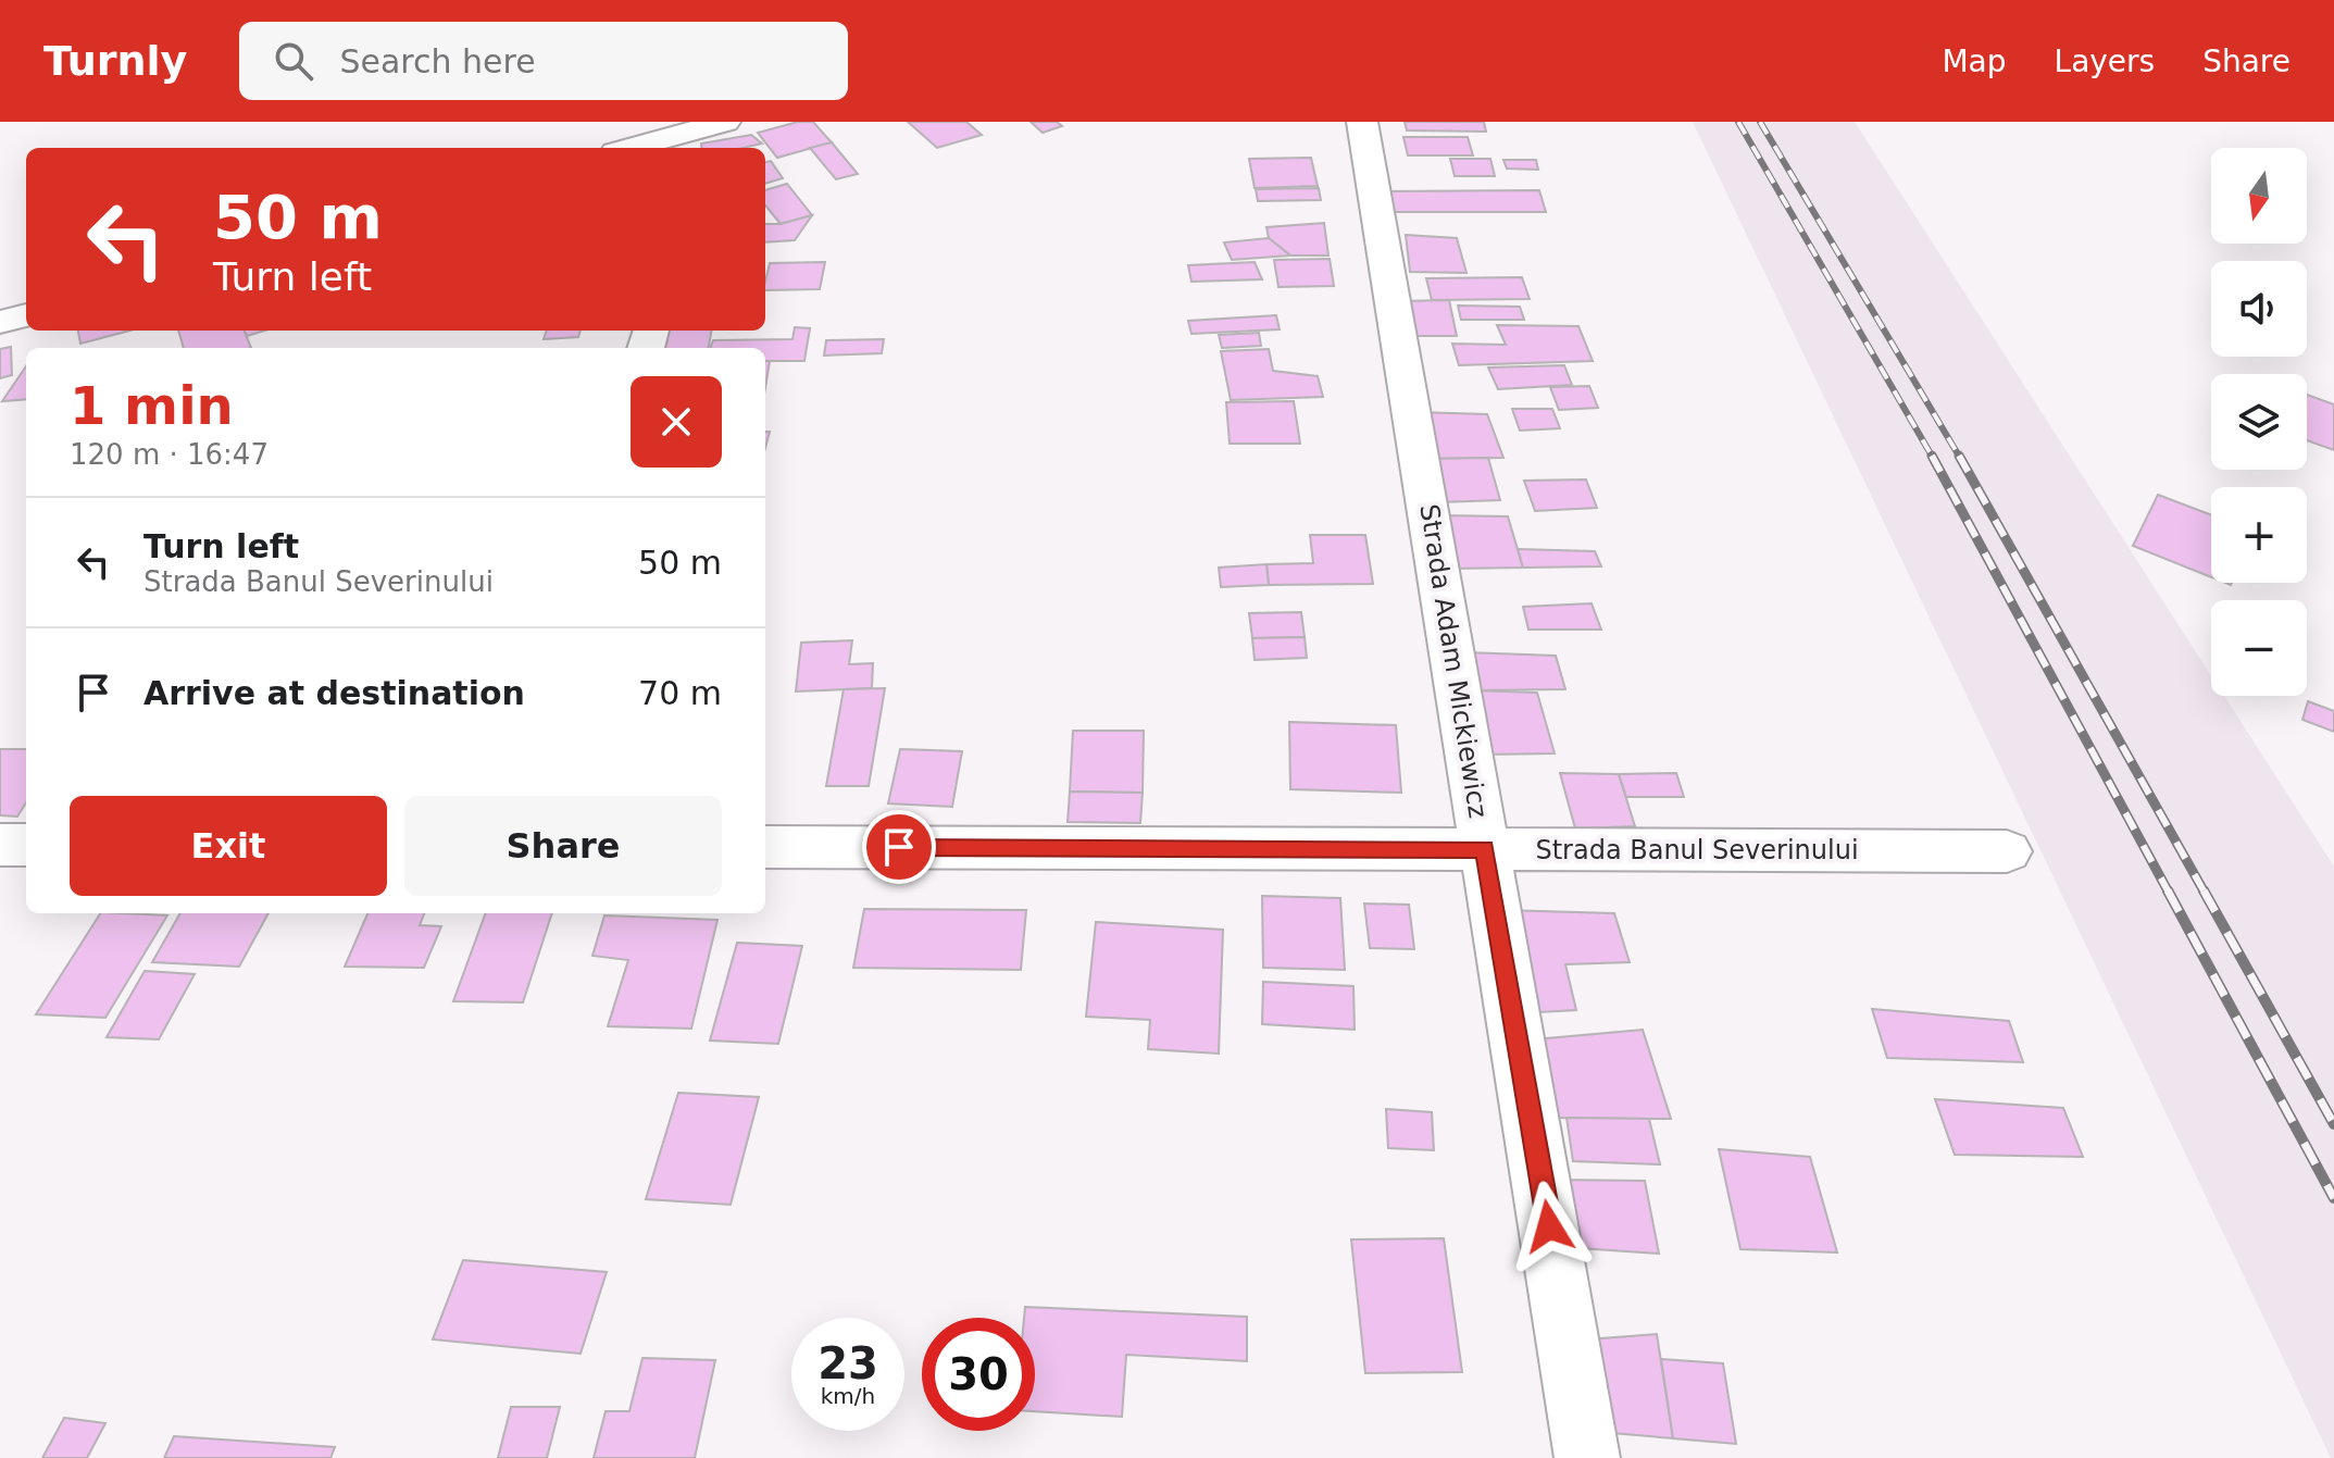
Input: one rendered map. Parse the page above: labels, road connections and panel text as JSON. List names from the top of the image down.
{
  "streets": {
    "street": ["Strada Adam Mickiewicz", "Strada Banul Severinului"]
  },
  "crossings": [
    ["Strada Adam Mickiewicz", "Strada Banul Severinului"]
  ],
  "north": "bottom",
  "page": {
    "header": "Turnly",
    "search": "Search here",
    "nav": ["Map", "Layers", "Share"],
    "map_buttons": ["+", "−"],
    "turn": ["50 m", "Turn left"],
    "heading": ["1 min", "120 m · 16:47"],
    "list": [
      {
        "name": "Turn left",
        "note": "Strada Banul Severinului",
        "value": "50 m"
      },
      {
        "name": "Arrive at destination",
        "value": "70 m"
      }
    ],
    "buttons": ["Exit", "Share"],
    "speed": "23 km/h",
    "limit": "30"
  }
}
